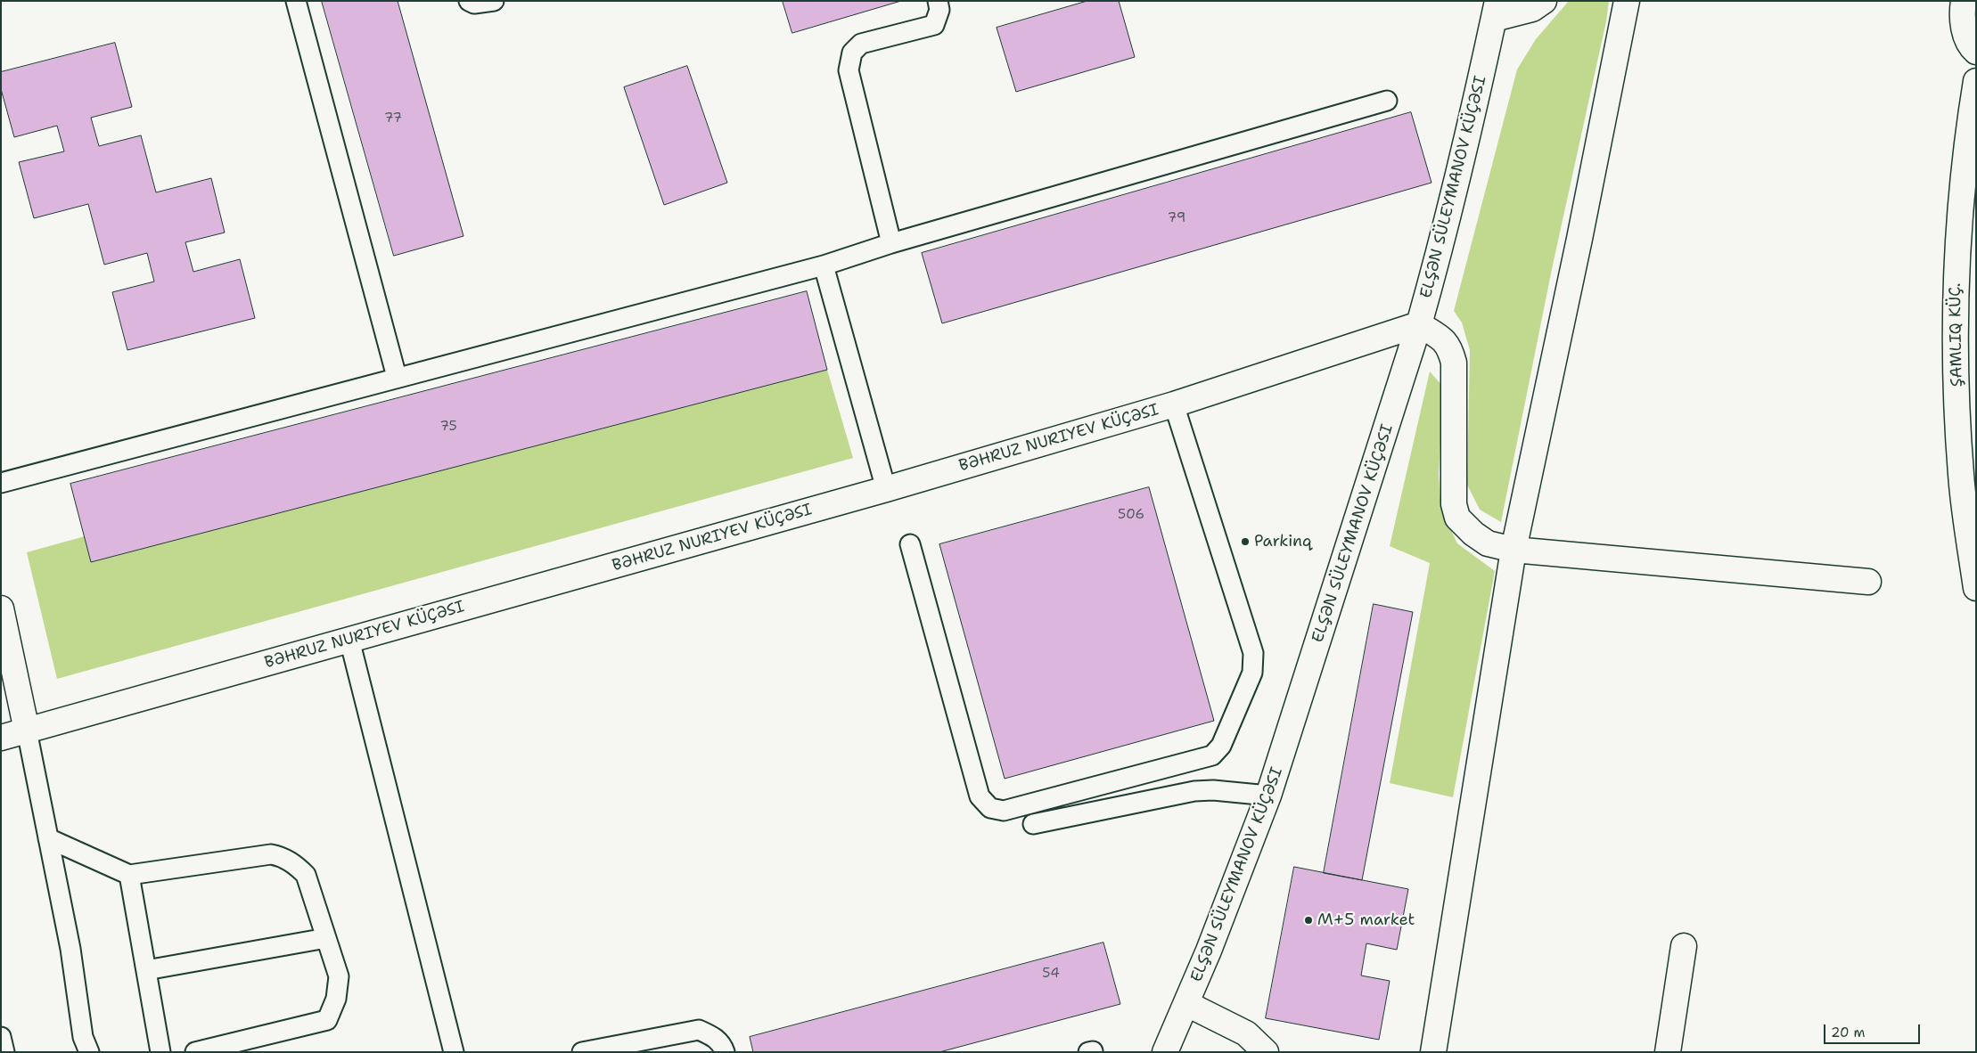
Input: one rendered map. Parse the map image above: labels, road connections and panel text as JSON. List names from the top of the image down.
{
  "streets": {
    "street": ["ELŞƏN SÜLEYMANOV KÜÇƏSI", "BƏHRUZ NURIYEV KÜÇƏSI"]
  },
  "crossings": [
    ["ELŞƏN SÜLEYMANOV KÜÇƏSI", "BƏHRUZ NURIYEV KÜÇƏSI"]
  ],
  "places": ["Parkinq", "М+5 market"],
  "house_numbers": [
    "77",
    "79",
    "75",
    "506",
    "54"
  ],
  "scale_bar": "20 m"
}
